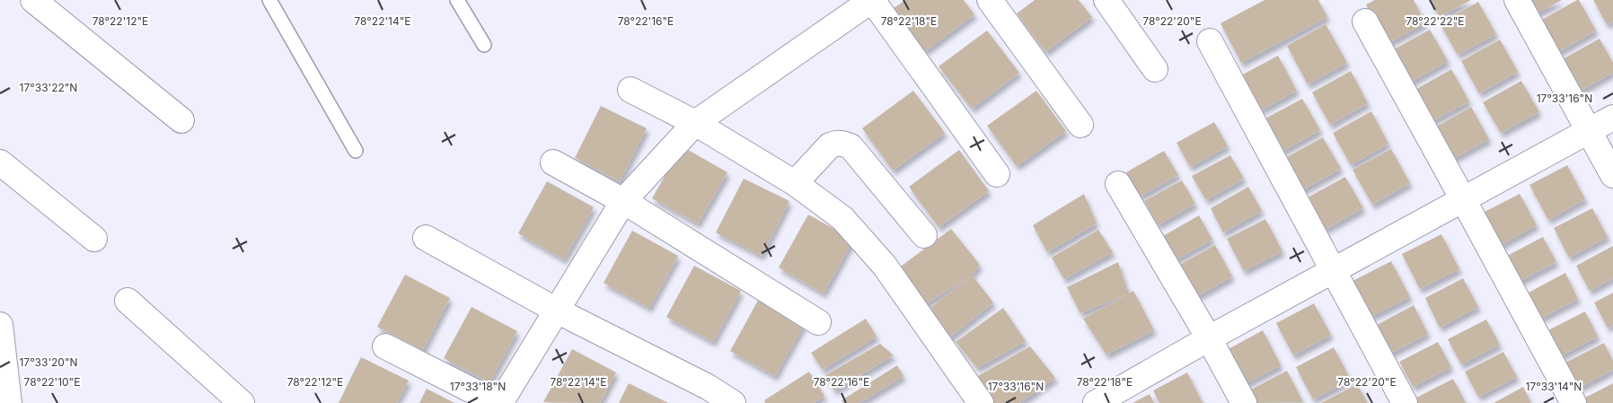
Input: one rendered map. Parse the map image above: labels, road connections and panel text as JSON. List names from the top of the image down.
{
  "coordinates": [
    "78°22'12\"E",
    "78°22'14\"E",
    "78°22'16\"E",
    "78°22'18\"E",
    "78°22'20\"E",
    "78°22'22\"E",
    "17°33'22\"N",
    "17°33'16\"N",
    "17°33'20\"N",
    "78°22'10\"E",
    "17°33'18\"N",
    "17°33'14\"N"
  ]
}
